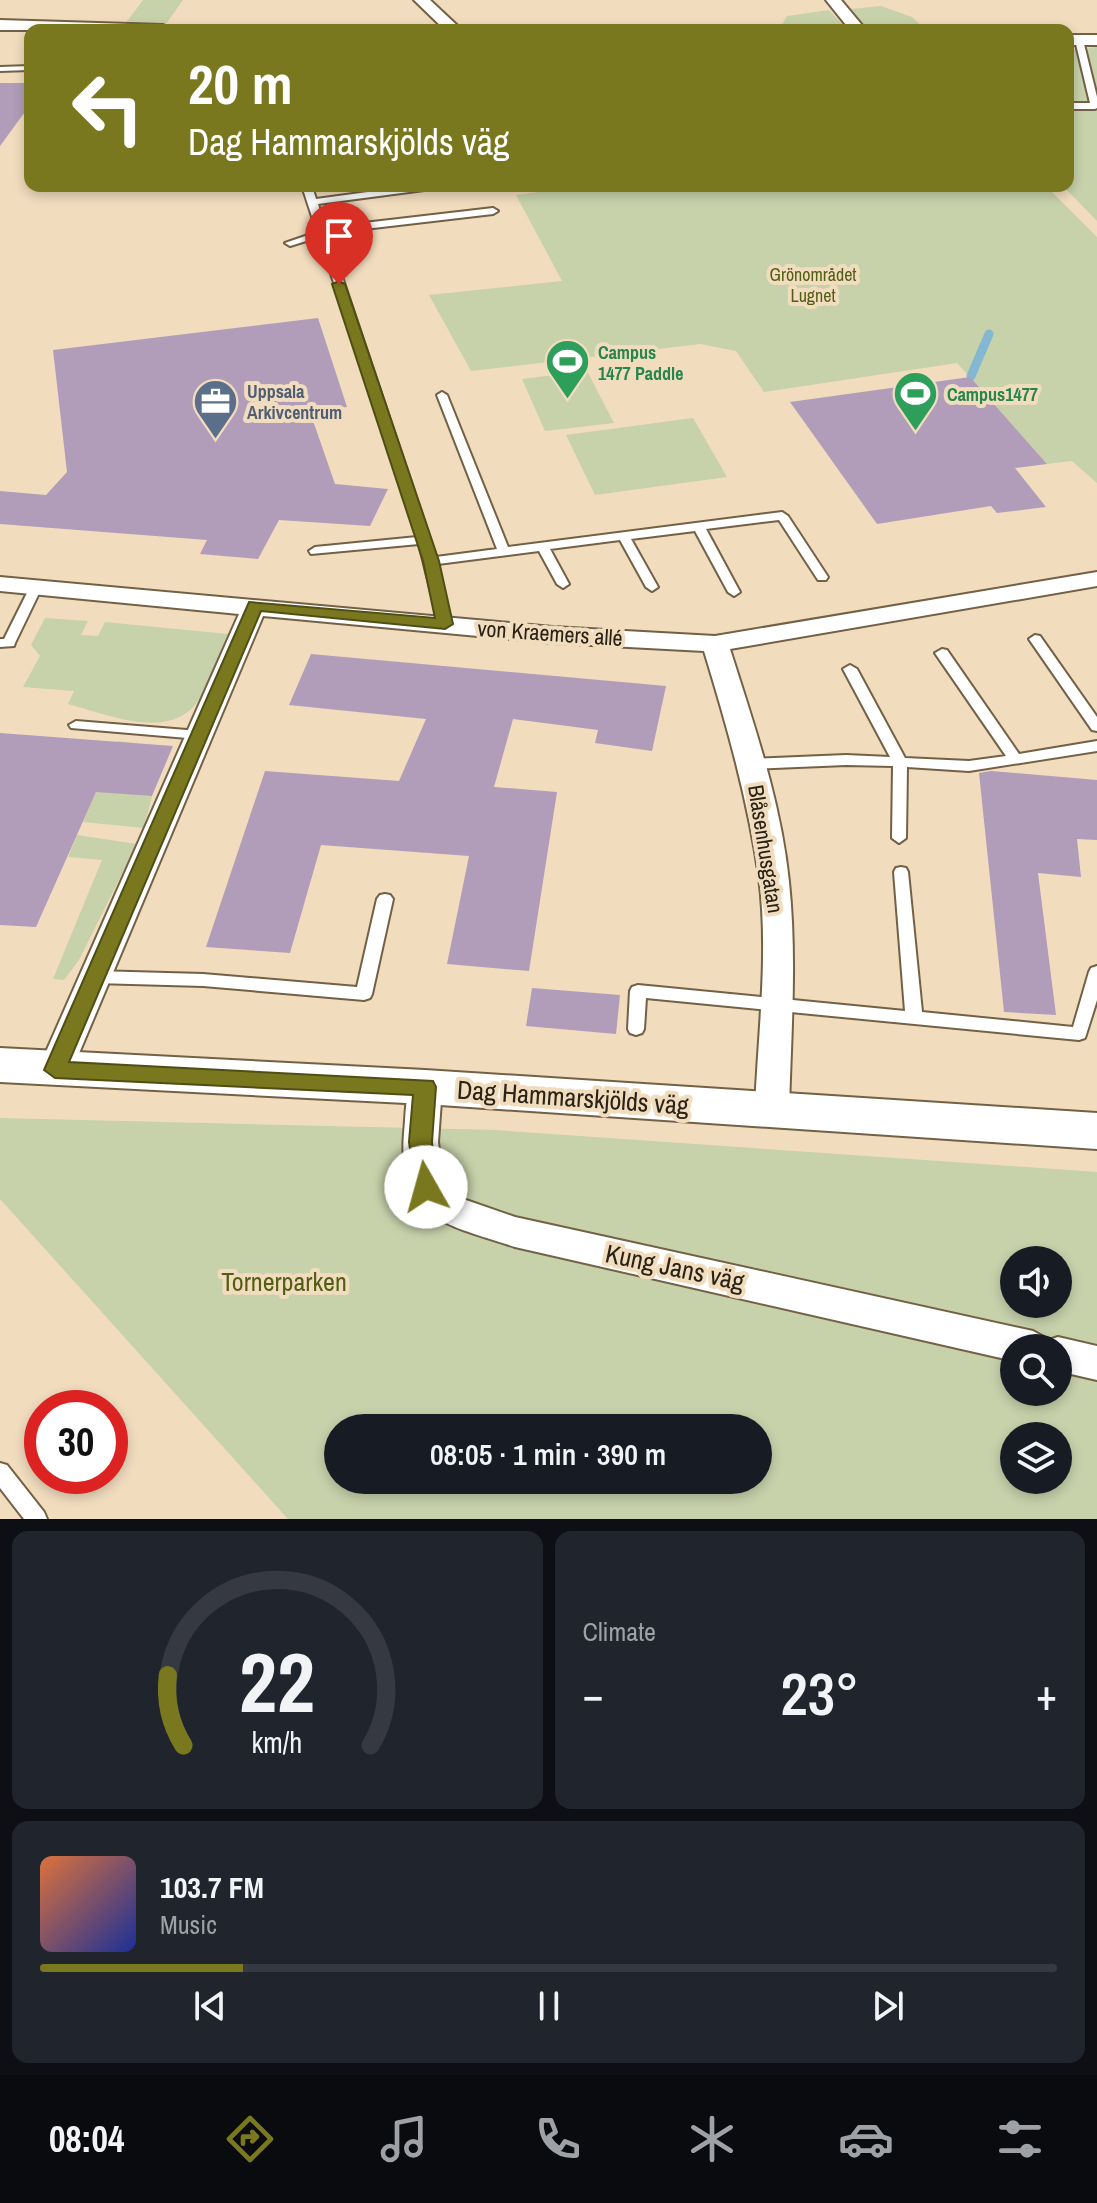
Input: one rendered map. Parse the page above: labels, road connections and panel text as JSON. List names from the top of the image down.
{
  "streets": {
    "street": [
      "von Kraemers allé",
      "Blåsenhusgatan",
      "Dag Hammarskjölds väg",
      "Kung Jans väg"
    ]
  },
  "crossings": [
    ["von Kraemers allé", "Blåsenhusgatan"],
    ["Blåsenhusgatan", "Dag Hammarskjölds väg"],
    ["Dag Hammarskjölds väg", "Kung Jans väg"]
  ],
  "parks": ["Grönområdet Lugnet", "Tornerparken"],
  "places": {
    "sports": ["Campus 1477 Paddle", "Campus1477"],
    "office": ["Uppsala Arkivcentrum"]
  },
  "page": {
    "turn": ["20 m", "Dag Hammarskjölds väg"],
    "limit": "30",
    "trip": "08:05 · 1 min · 390 m",
    "tile": "Climate",
    "heat": ["−", "23°", "+"],
    "song": ["103.7 FM", "Music"],
    "tabs": "08:04",
    "gauge": ["22", "km/h"]
  }
}
